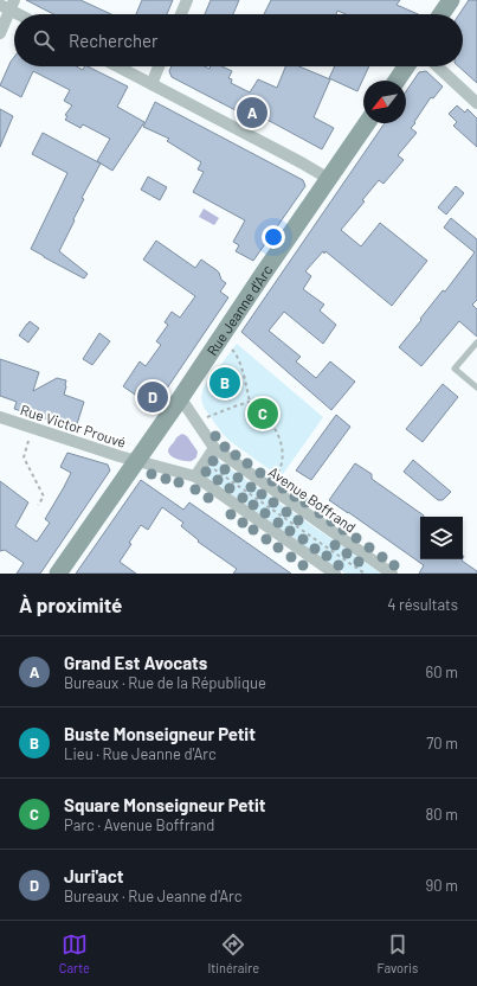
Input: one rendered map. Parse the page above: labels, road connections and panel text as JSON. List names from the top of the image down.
{
  "streets": {
    "main road": ["Rue Jeanne d'Arc"],
    "street": ["Rue Victor Prouvé", "Avenue Boffrand"]
  },
  "crossings": [
    ["Rue Jeanne d'Arc", "Rue Victor Prouvé"],
    ["Rue Jeanne d'Arc", "Avenue Boffrand"]
  ],
  "north": "bottom left",
  "page": {
    "search": "Rechercher",
    "pins": [
      "A",
      "B",
      "D",
      "C"
    ],
    "heading": ["À proximité", "4 résultats"],
    "list": [
      {
        "mark": "A",
        "name": "Grand Est Avocats",
        "note": "Bureaux · Rue de la République",
        "value": "60 m"
      },
      {
        "mark": "B",
        "name": "Buste Monseigneur Petit",
        "note": "Lieu · Rue Jeanne d'Arc",
        "value": "70 m"
      },
      {
        "mark": "C",
        "name": "Square Monseigneur Petit",
        "note": "Parc · Avenue Boffrand",
        "value": "80 m"
      },
      {
        "mark": "D",
        "name": "Juri'act",
        "note": "Bureaux · Rue Jeanne d'Arc",
        "value": "90 m"
      }
    ],
    "nav": ["Carte", "Itinéraire", "Favoris"]
  }
}
